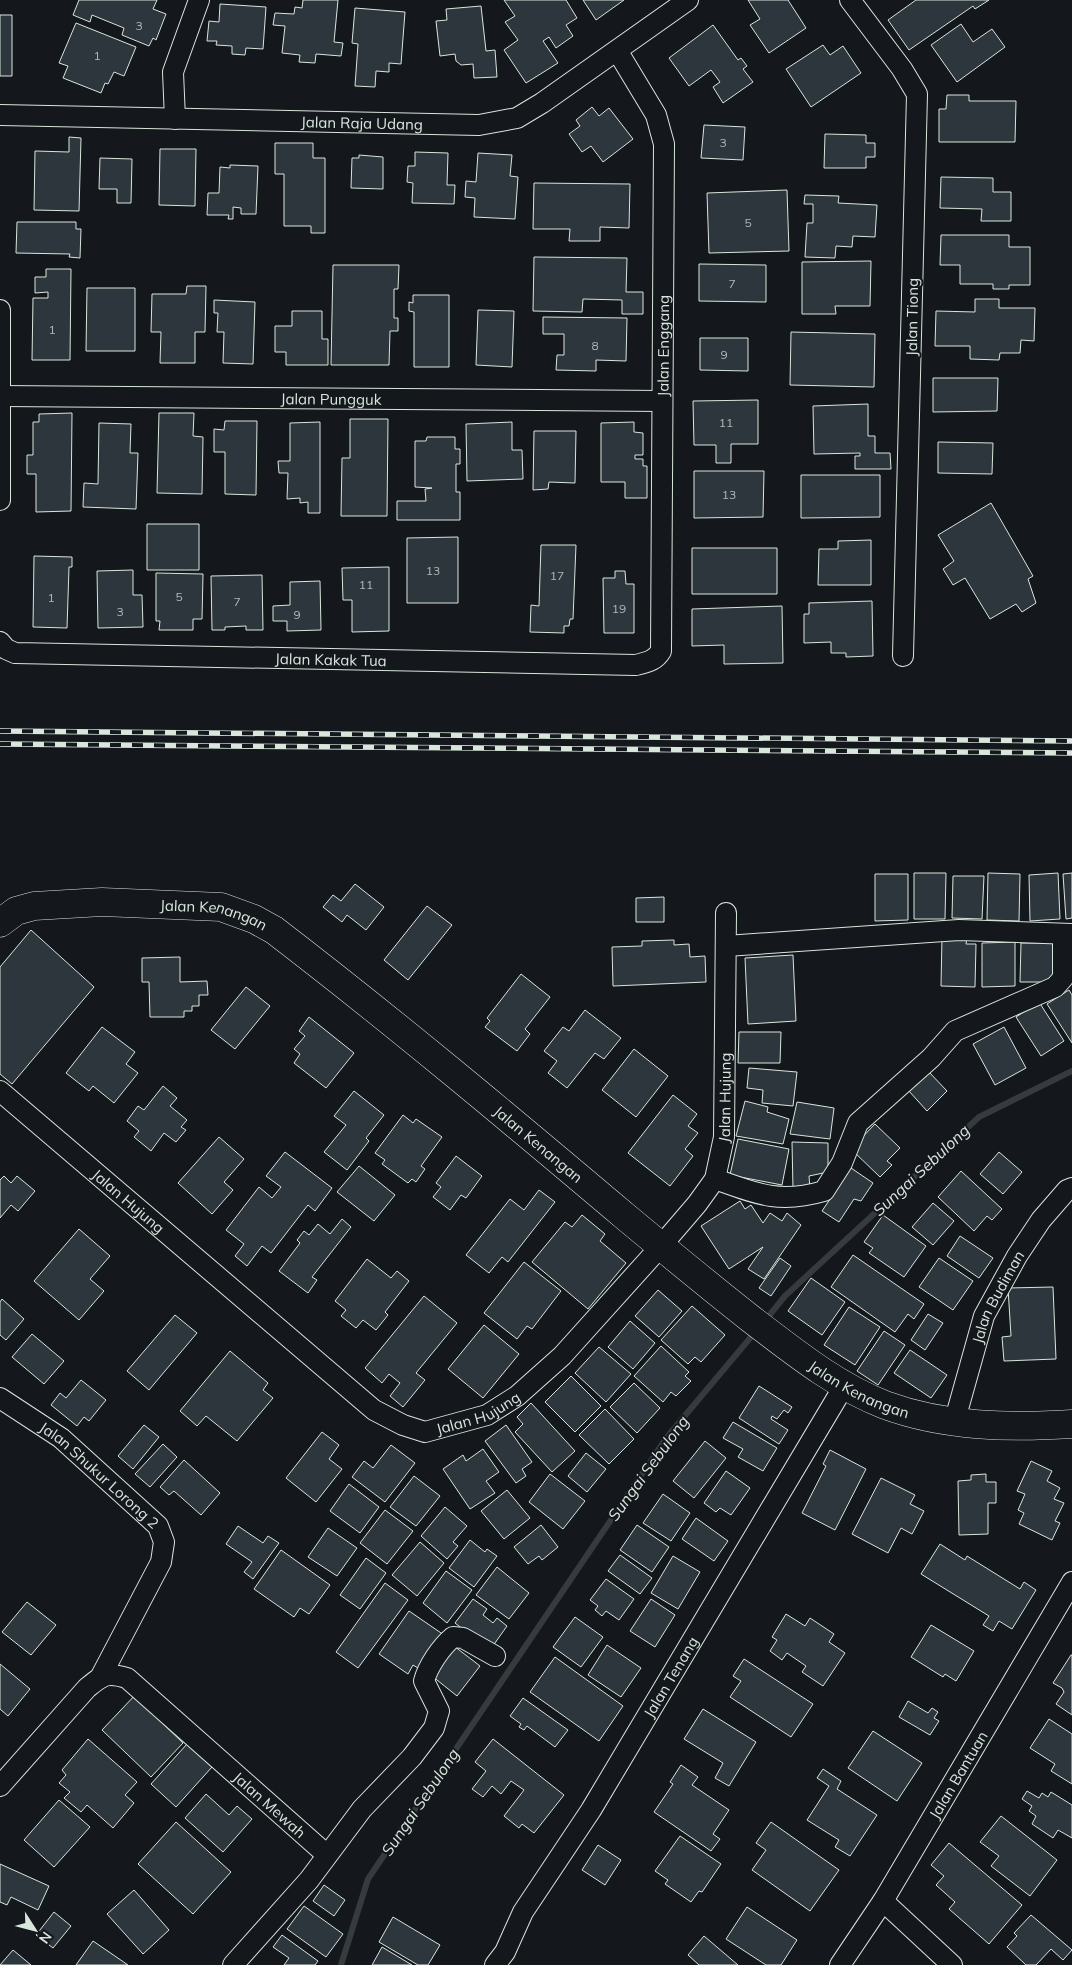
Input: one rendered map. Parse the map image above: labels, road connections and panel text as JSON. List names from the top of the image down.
{
  "streets": {
    "street": [
      "Jalan Raja Udang",
      "Jalan Tiong",
      "Jalan Enggang",
      "Jalan Pungguk",
      "Jalan Kakak Tua",
      "Jalan Kenangan",
      "Jalan Hujung",
      "Jalan Budiman",
      "Jalan Shukur Lorong 2",
      "Jalan Tenang",
      "Jalan Bantuan",
      "Jalan Mewah"
    ]
  },
  "crossings": [
    ["Jalan Raja Udang", "Jalan Enggang"],
    ["Jalan Enggang", "Jalan Pungguk"],
    ["Jalan Enggang", "Jalan Kakak Tua"],
    ["Jalan Kenangan", "Jalan Hujung"],
    ["Jalan Kenangan", "Jalan Budiman"],
    ["Jalan Kenangan", "Jalan Tenang"],
    ["Jalan Shukur Lorong 2", "Jalan Mewah"]
  ],
  "water": ["Sungai Sebulong"],
  "house_numbers": [
    "3",
    "1",
    "3",
    "5",
    "7",
    "1",
    "8",
    "9",
    "11",
    "13",
    "13",
    "17",
    "11",
    "5",
    "1",
    "7",
    "19",
    "3",
    "9"
  ],
  "north": "bottom right"
}
